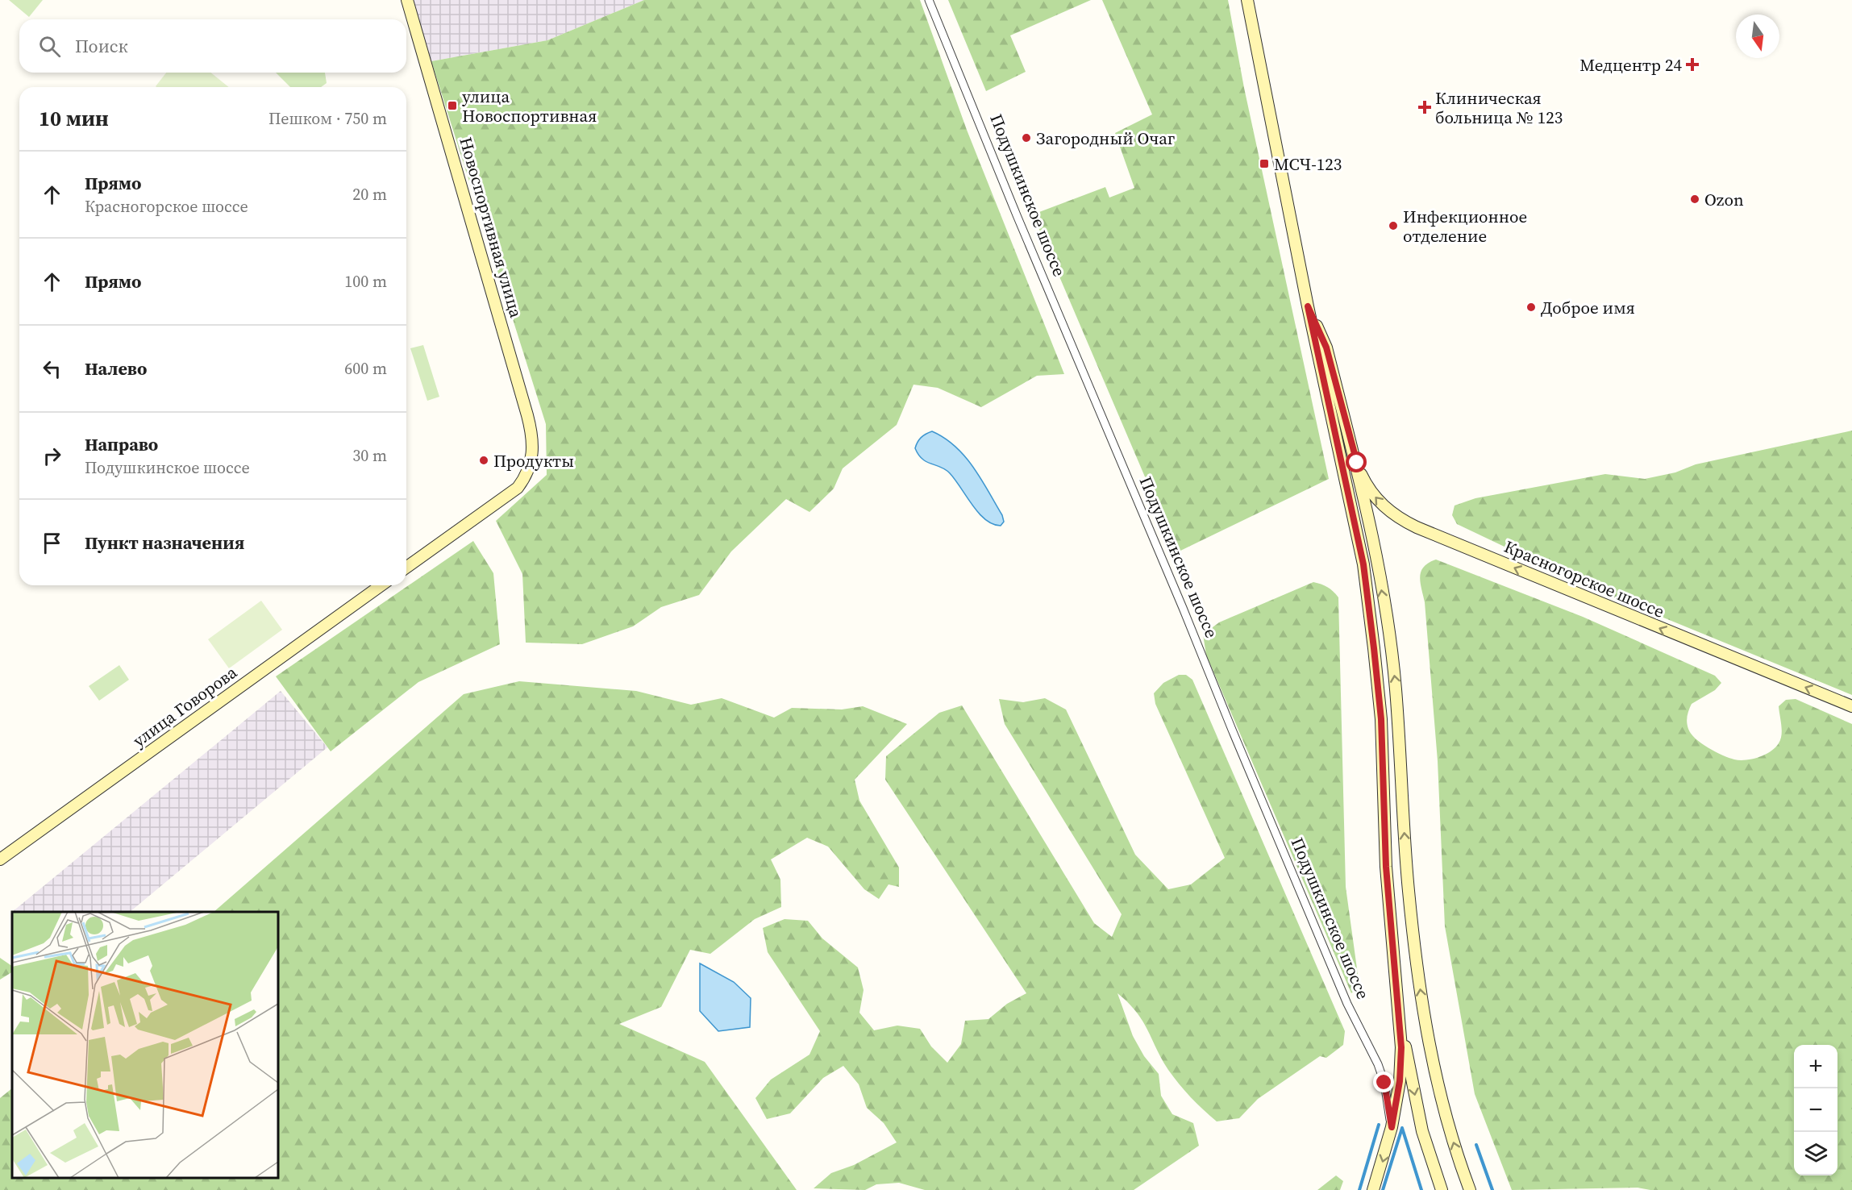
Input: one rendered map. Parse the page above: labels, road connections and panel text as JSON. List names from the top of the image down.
{
  "streets": {
    "main road": ["Новоспортивная улица", "Красногорское шоссе", "улица Говорова"],
    "street": ["Подушкинское шоссе"]
  },
  "one_way": ["Красногорское шоссе"],
  "places": {
    "health": ["Медцентр 24", "Клиническая больница № 123"],
    "transit": ["улица Новоспортивная", "МСЧ-123"],
    "other": [
      "Загородный Очаг",
      "Ozon",
      "Инфекционное отделение",
      "Доброе имя",
      "Продукты"
    ]
  },
  "north": "bottom",
  "page": {
    "search": "Поиск",
    "heading": ["10 мин", "Пешком · 750 m"],
    "list": [
      ["Прямо", "Красногорское шоссе", "20 m"],
      ["Прямо", "100 m"],
      ["Налево", "600 m"],
      ["Направо", "Подушкинское шоссе", "30 m"],
      "Пункт назначения"
    ],
    "map_buttons": ["+", "−"]
  }
}
